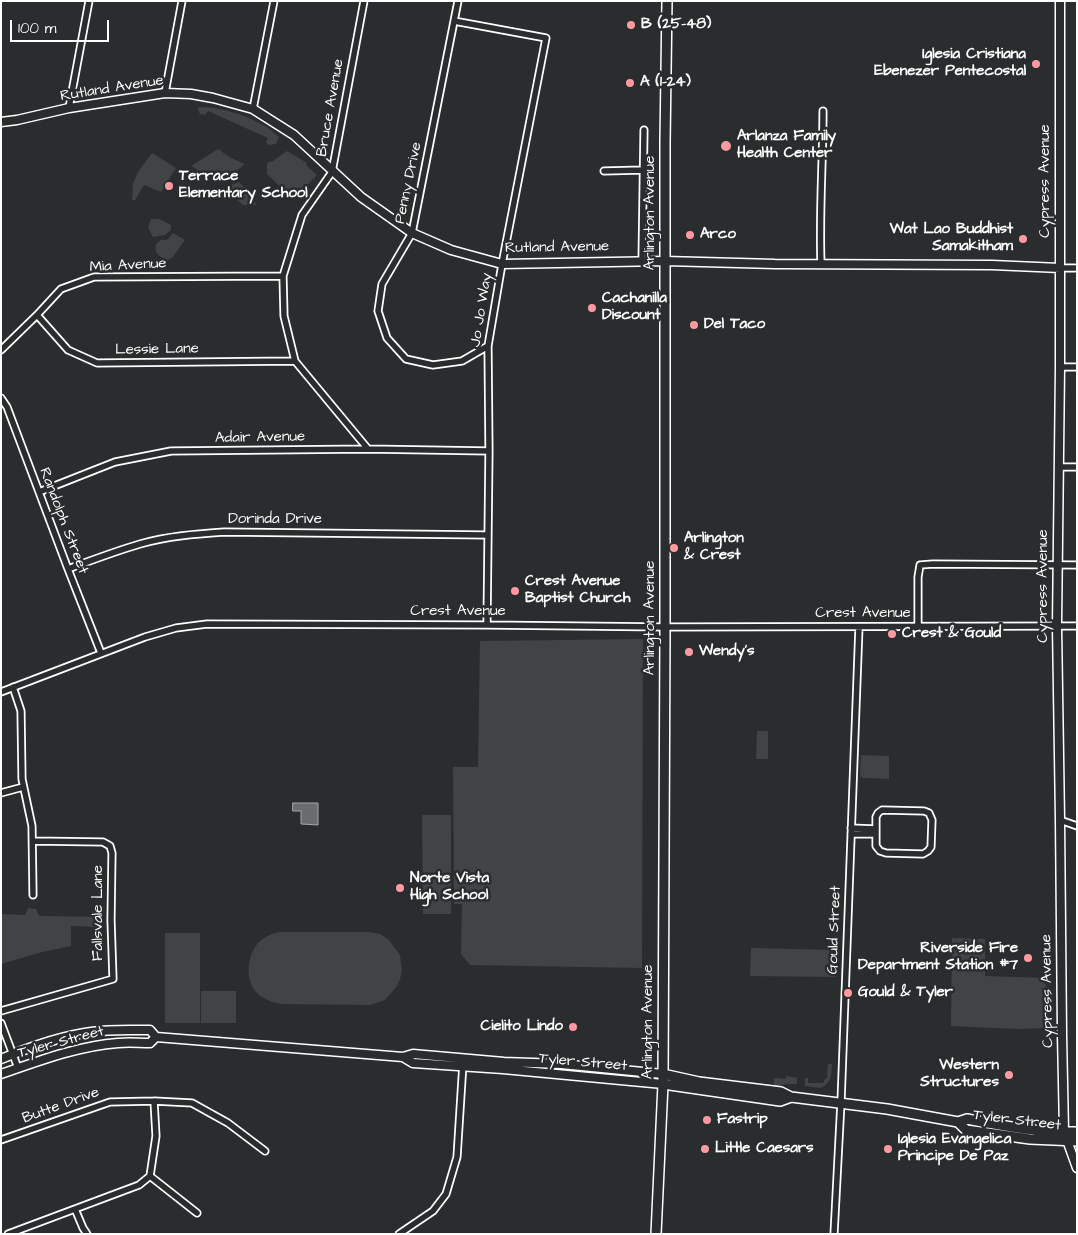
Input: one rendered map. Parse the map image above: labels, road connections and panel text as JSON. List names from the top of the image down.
{
  "streets": {
    "main road": ["Arlington Avenue", "Tyler Street"],
    "street": [
      "Rutland Avenue",
      "Bruce Avenue",
      "Cypress Avenue",
      "Penny Drive",
      "Mia Avenue",
      "Jo Jo Way",
      "Lessie Lane",
      "Adair Avenue",
      "Dorinda Drive",
      "Randolph Street",
      "Crest Avenue",
      "Fallsvale Lane",
      "Gould Street",
      "Butte Drive"
    ]
  },
  "crossings": [
    ["Rutland Avenue", "Bruce Avenue"],
    ["Rutland Avenue", "Cypress Avenue"],
    ["Rutland Avenue", "Penny Drive"],
    ["Rutland Avenue", "Arlington Avenue"],
    ["Rutland Avenue", "Jo Jo Way"],
    ["Bruce Avenue", "Mia Avenue"],
    ["Bruce Avenue", "Lessie Lane"],
    ["Bruce Avenue", "Adair Avenue"],
    ["Cypress Avenue", "Crest Avenue"],
    ["Cypress Avenue", "Tyler Street"],
    ["Penny Drive", "Jo Jo Way"],
    ["Arlington Avenue", "Crest Avenue"],
    ["Arlington Avenue", "Tyler Street"],
    ["Mia Avenue", "Lessie Lane"],
    ["Jo Jo Way", "Adair Avenue"],
    ["Jo Jo Way", "Dorinda Drive"],
    ["Jo Jo Way", "Crest Avenue"],
    ["Adair Avenue", "Randolph Street"],
    ["Dorinda Drive", "Randolph Street"],
    ["Randolph Street", "Crest Avenue"],
    ["Crest Avenue", "Gould Street"],
    ["Gould Street", "Tyler Street"]
  ],
  "places": [
    "B (25-48)",
    "Iglesia Cristiana Ebenezer Pentecostal",
    "A (1-24)",
    "Arlanza Family Health Center",
    "Terrace Elementary School",
    "Arco",
    "Wat Lao Buddhist Samakitham",
    "Cachanilla Discount",
    "Del Taco",
    "Arlington & Crest",
    "Crest Avenue Baptist Church",
    "Crest & Gould",
    "Wendy's",
    "Norte Vista High School",
    "Riverside Fire Department Station #7",
    "Gould & Tyler",
    "Cielito Lindo",
    "Western Structures",
    "Fastrip",
    "Little Caesars",
    "Iglesia Evangelica Principe De Paz"
  ],
  "scale_bar": "100 m"
}
